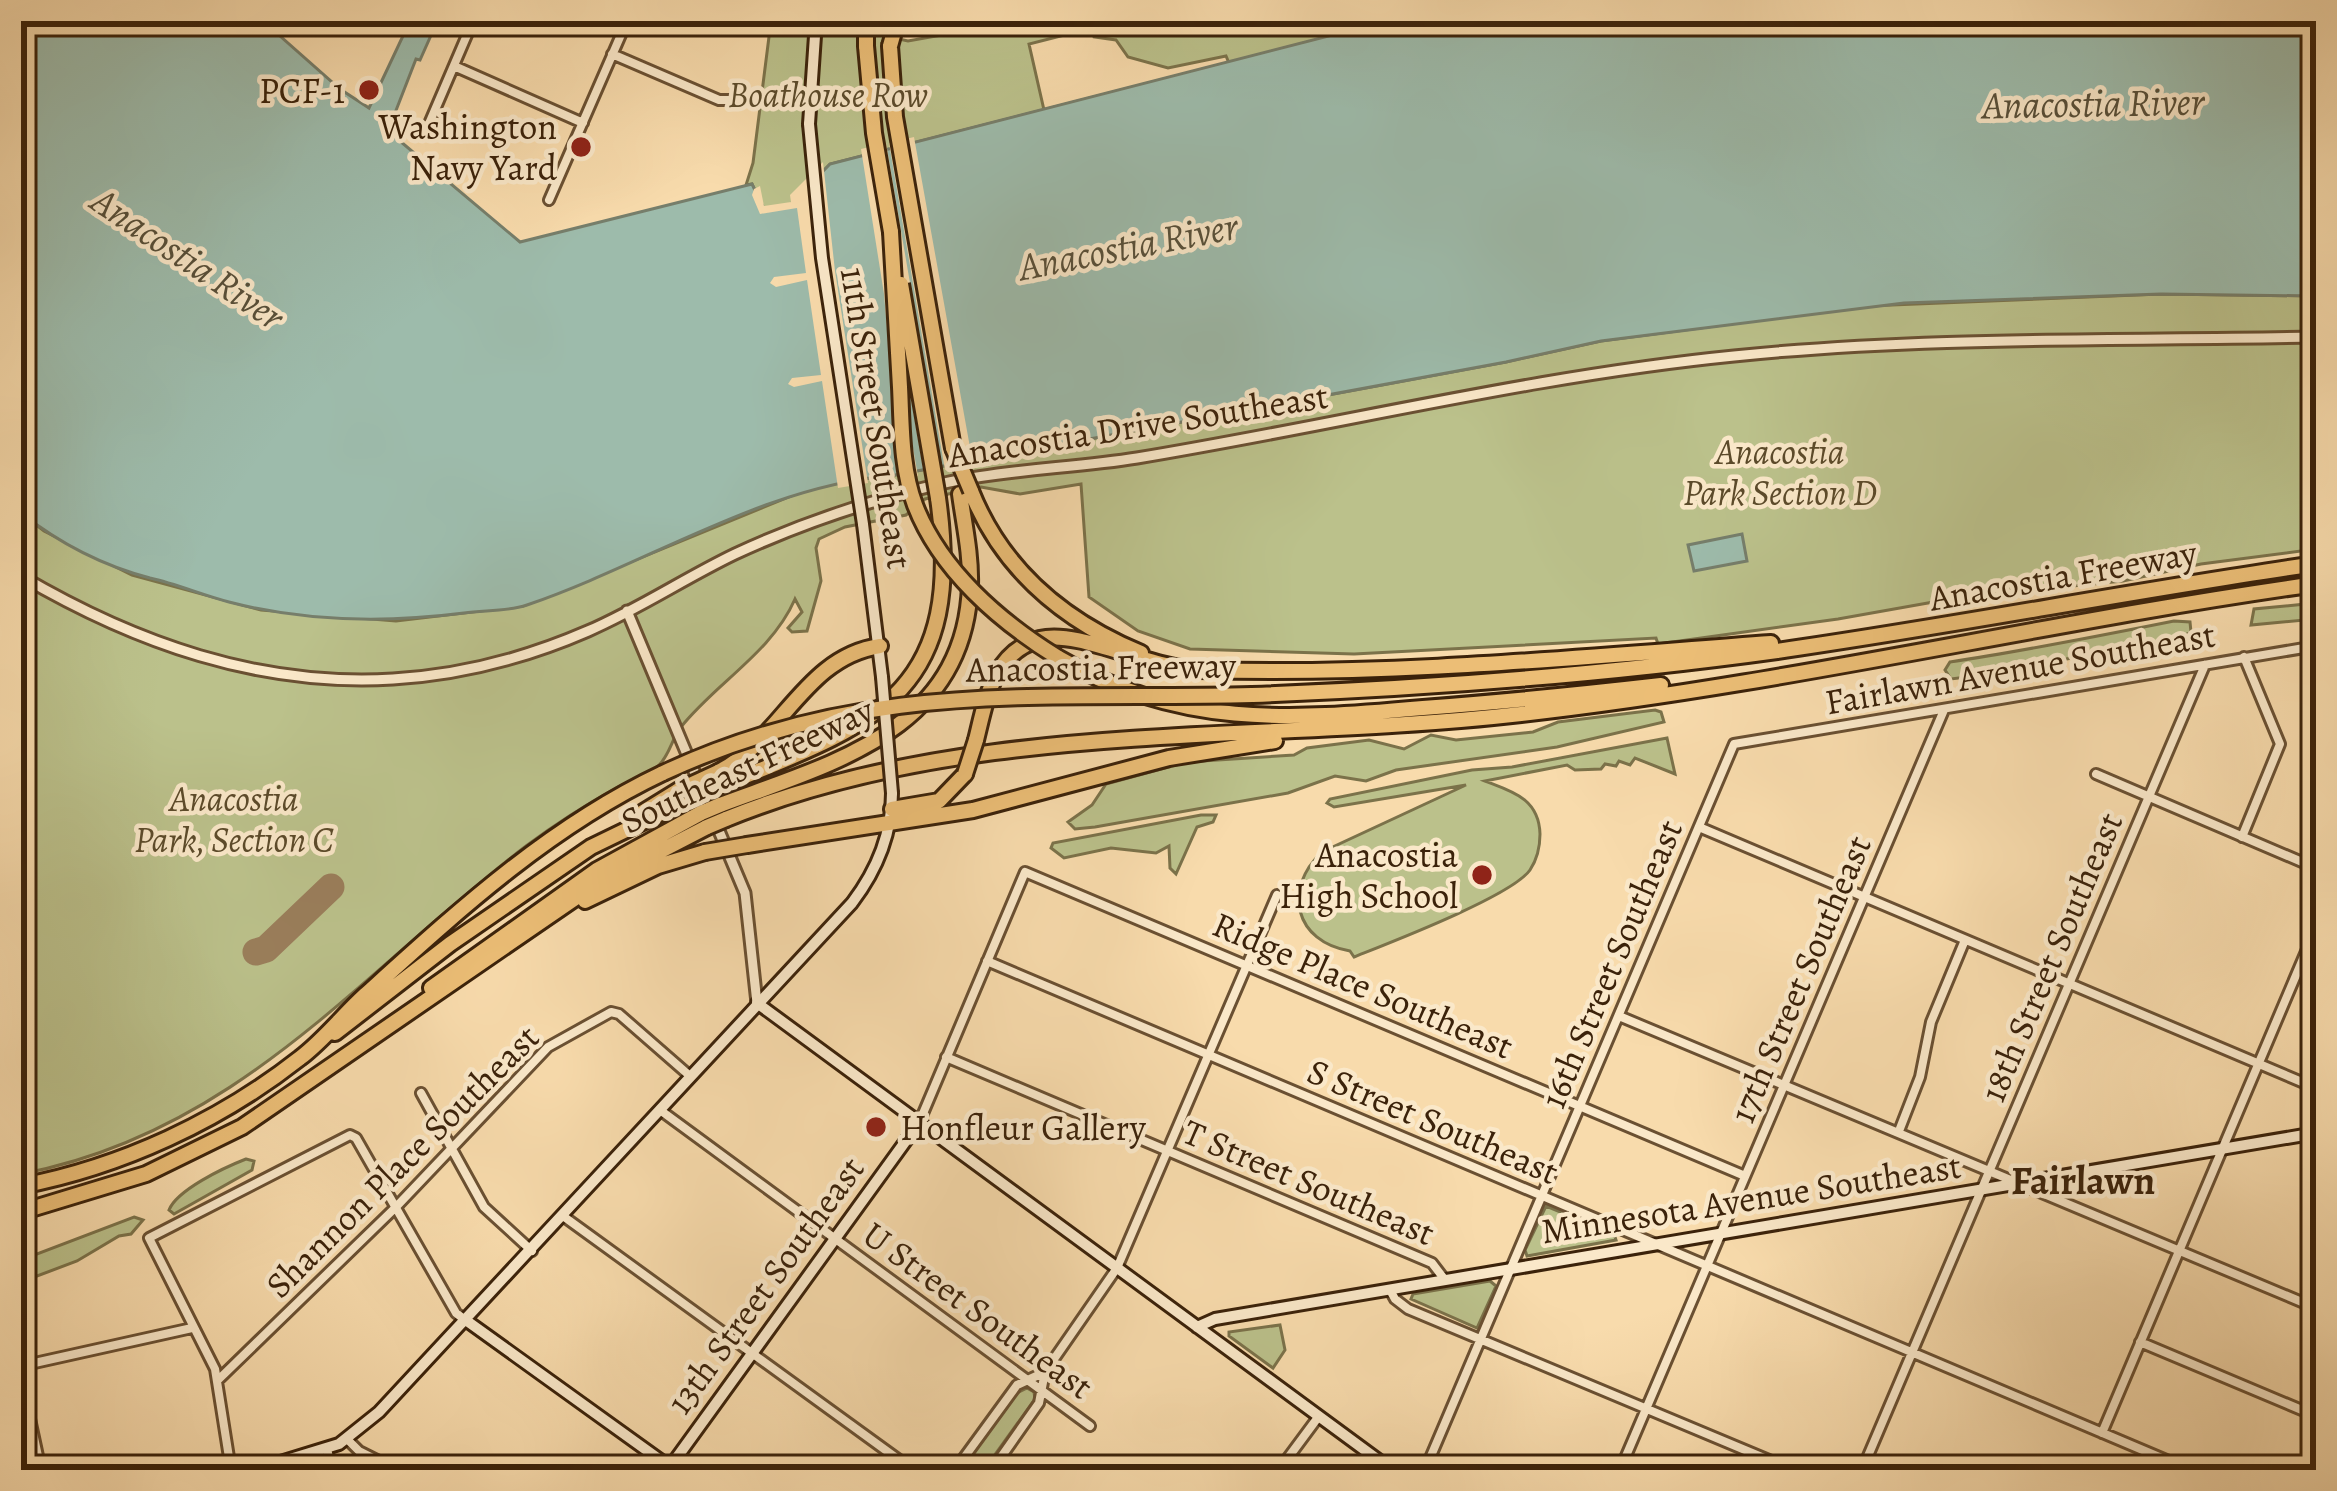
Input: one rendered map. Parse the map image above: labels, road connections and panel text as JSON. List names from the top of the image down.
{
  "streets": {
    "highway": ["Anacostia Freeway", "Southeast Freeway"],
    "main road": ["11th Street Southeast", "Minnesota Avenue Southeast", "13th Street Southeast"],
    "street": [
      "Anacostia Drive Southeast",
      "Fairlawn Avenue Southeast",
      "18th Street Southeast",
      "16th Street Southeast",
      "17th Street Southeast",
      "Ridge Place Southeast",
      "S Street Southeast",
      "Shannon Place Southeast",
      "T Street Southeast",
      "U Street Southeast"
    ]
  },
  "crossings": [
    ["Anacostia Freeway", "Southeast Freeway"],
    ["Fairlawn Avenue Southeast", "18th Street Southeast"],
    ["Fairlawn Avenue Southeast", "16th Street Southeast"],
    ["Fairlawn Avenue Southeast", "17th Street Southeast"],
    ["18th Street Southeast", "S Street Southeast"],
    ["18th Street Southeast", "Minnesota Avenue Southeast"],
    ["16th Street Southeast", "Ridge Place Southeast"],
    ["16th Street Southeast", "S Street Southeast"],
    ["16th Street Southeast", "T Street Southeast"],
    ["16th Street Southeast", "Minnesota Avenue Southeast"],
    ["17th Street Southeast", "Ridge Place Southeast"],
    ["17th Street Southeast", "S Street Southeast"],
    ["17th Street Southeast", "T Street Southeast"],
    ["17th Street Southeast", "Minnesota Avenue Southeast"],
    ["Ridge Place Southeast", "13th Street Southeast"],
    ["S Street Southeast", "Minnesota Avenue Southeast"],
    ["S Street Southeast", "13th Street Southeast"],
    ["T Street Southeast", "Minnesota Avenue Southeast"],
    ["T Street Southeast", "13th Street Southeast"],
    ["13th Street Southeast", "U Street Southeast"]
  ],
  "districts": ["Fairlawn"],
  "water": ["Anacostia River"],
  "parks": ["Boathouse Row", "Anacostia Park Section D", "Anacostia Park, Section C"],
  "places": [
    "PCF-1",
    "Washington Navy Yard",
    "Anacostia High School",
    "Honfleur Gallery"
  ]
}
